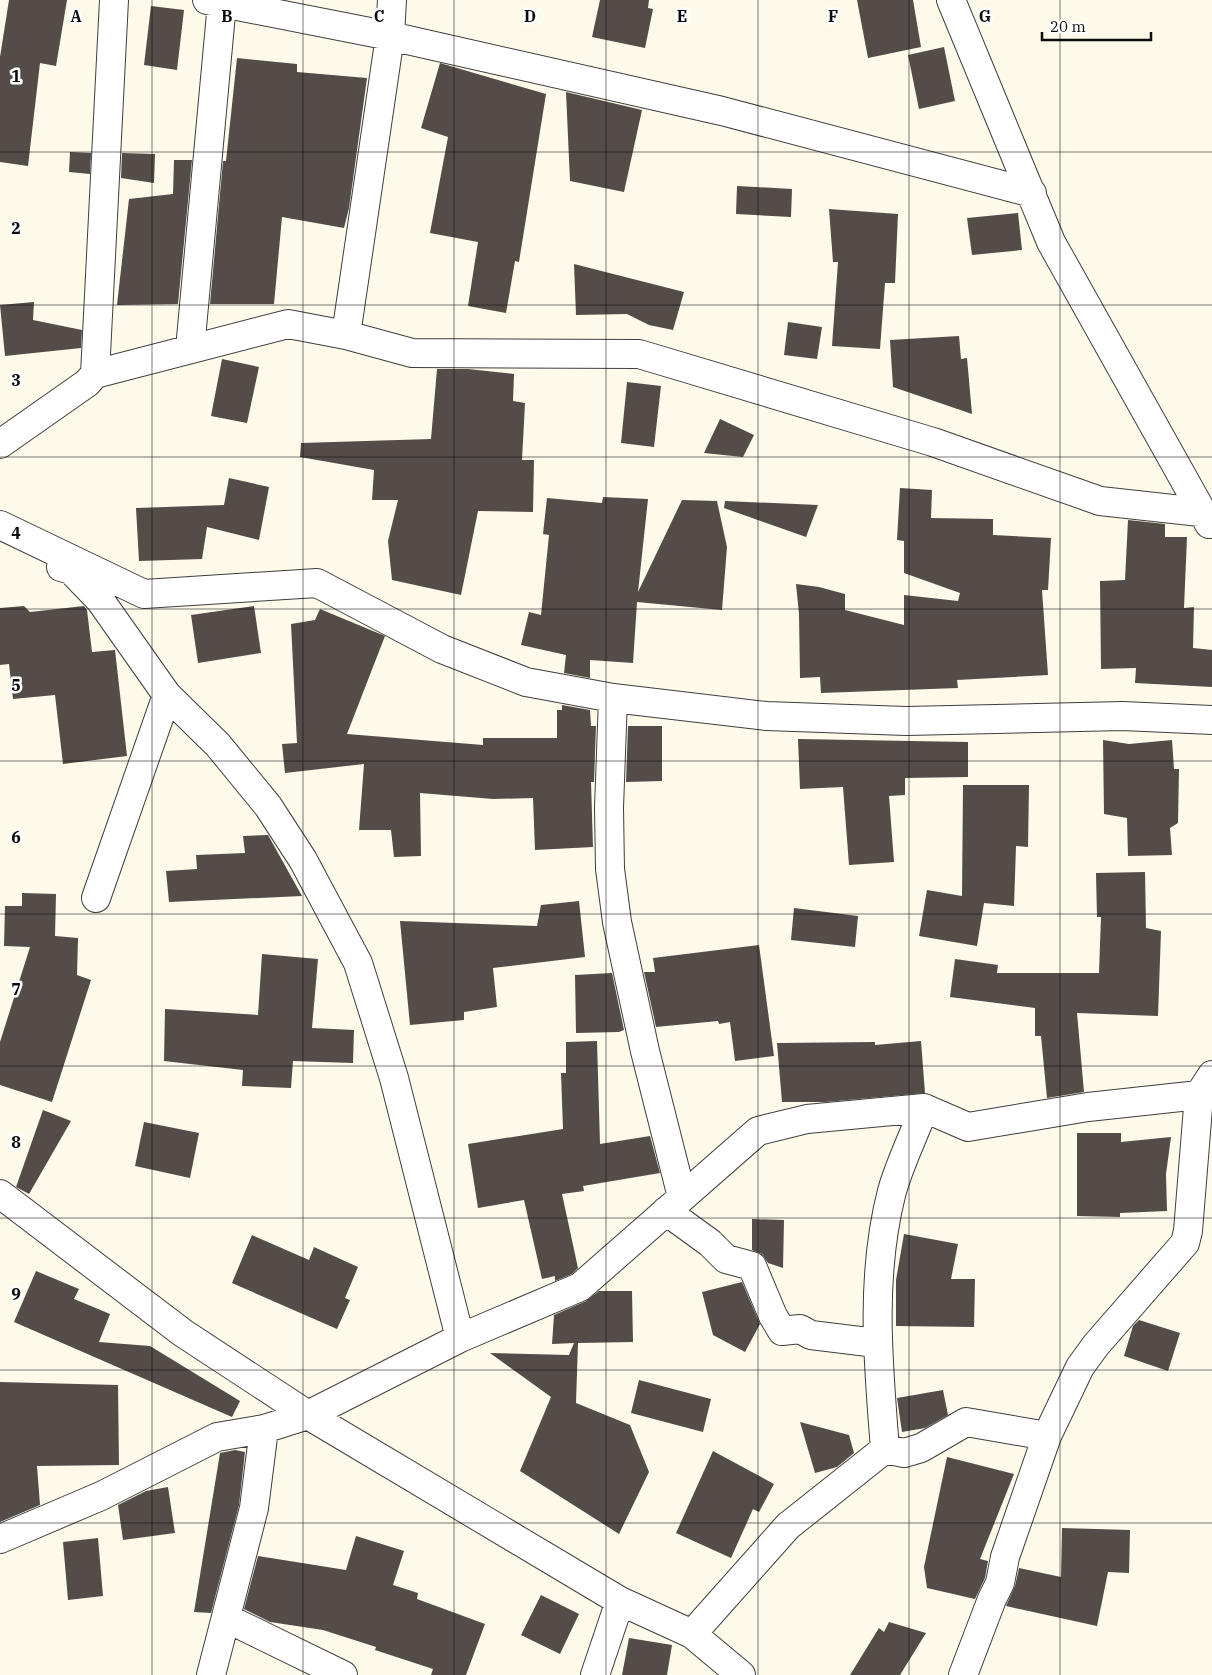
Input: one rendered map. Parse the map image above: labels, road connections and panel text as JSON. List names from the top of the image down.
{
  "scale_bar": "20 m",
  "grid": {
    "columns": [
      "A",
      "B",
      "C",
      "D",
      "E",
      "F",
      "G"
    ],
    "rows": [
      "1",
      "2",
      "3",
      "4",
      "5",
      "6",
      "7",
      "8",
      "9"
    ]
  }
}
